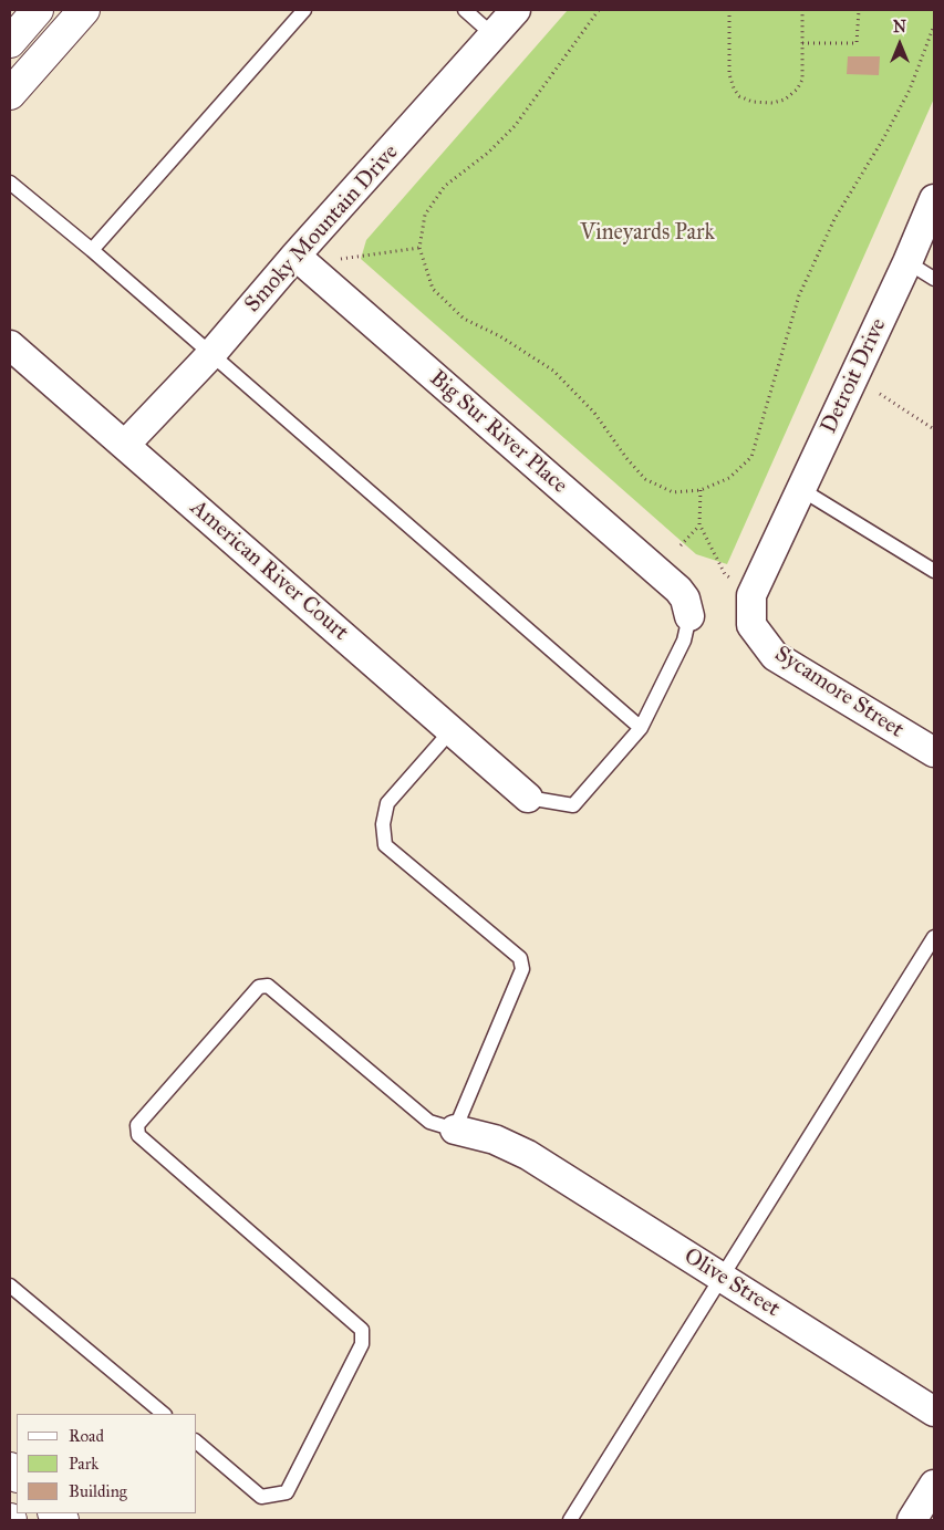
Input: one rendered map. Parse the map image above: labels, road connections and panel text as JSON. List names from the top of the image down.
{
  "streets": {
    "street": [
      "Smoky Mountain Drive",
      "Detroit Drive",
      "Big Sur River Place",
      "American River Court",
      "Sycamore Street",
      "Olive Street"
    ]
  },
  "crossings": [
    ["Smoky Mountain Drive", "Big Sur River Place"],
    ["Smoky Mountain Drive", "American River Court"],
    ["Detroit Drive", "Sycamore Street"]
  ],
  "parks": ["Vineyards Park"],
  "legend": ["Road", "Park", "Building"],
  "north": "top"
}
